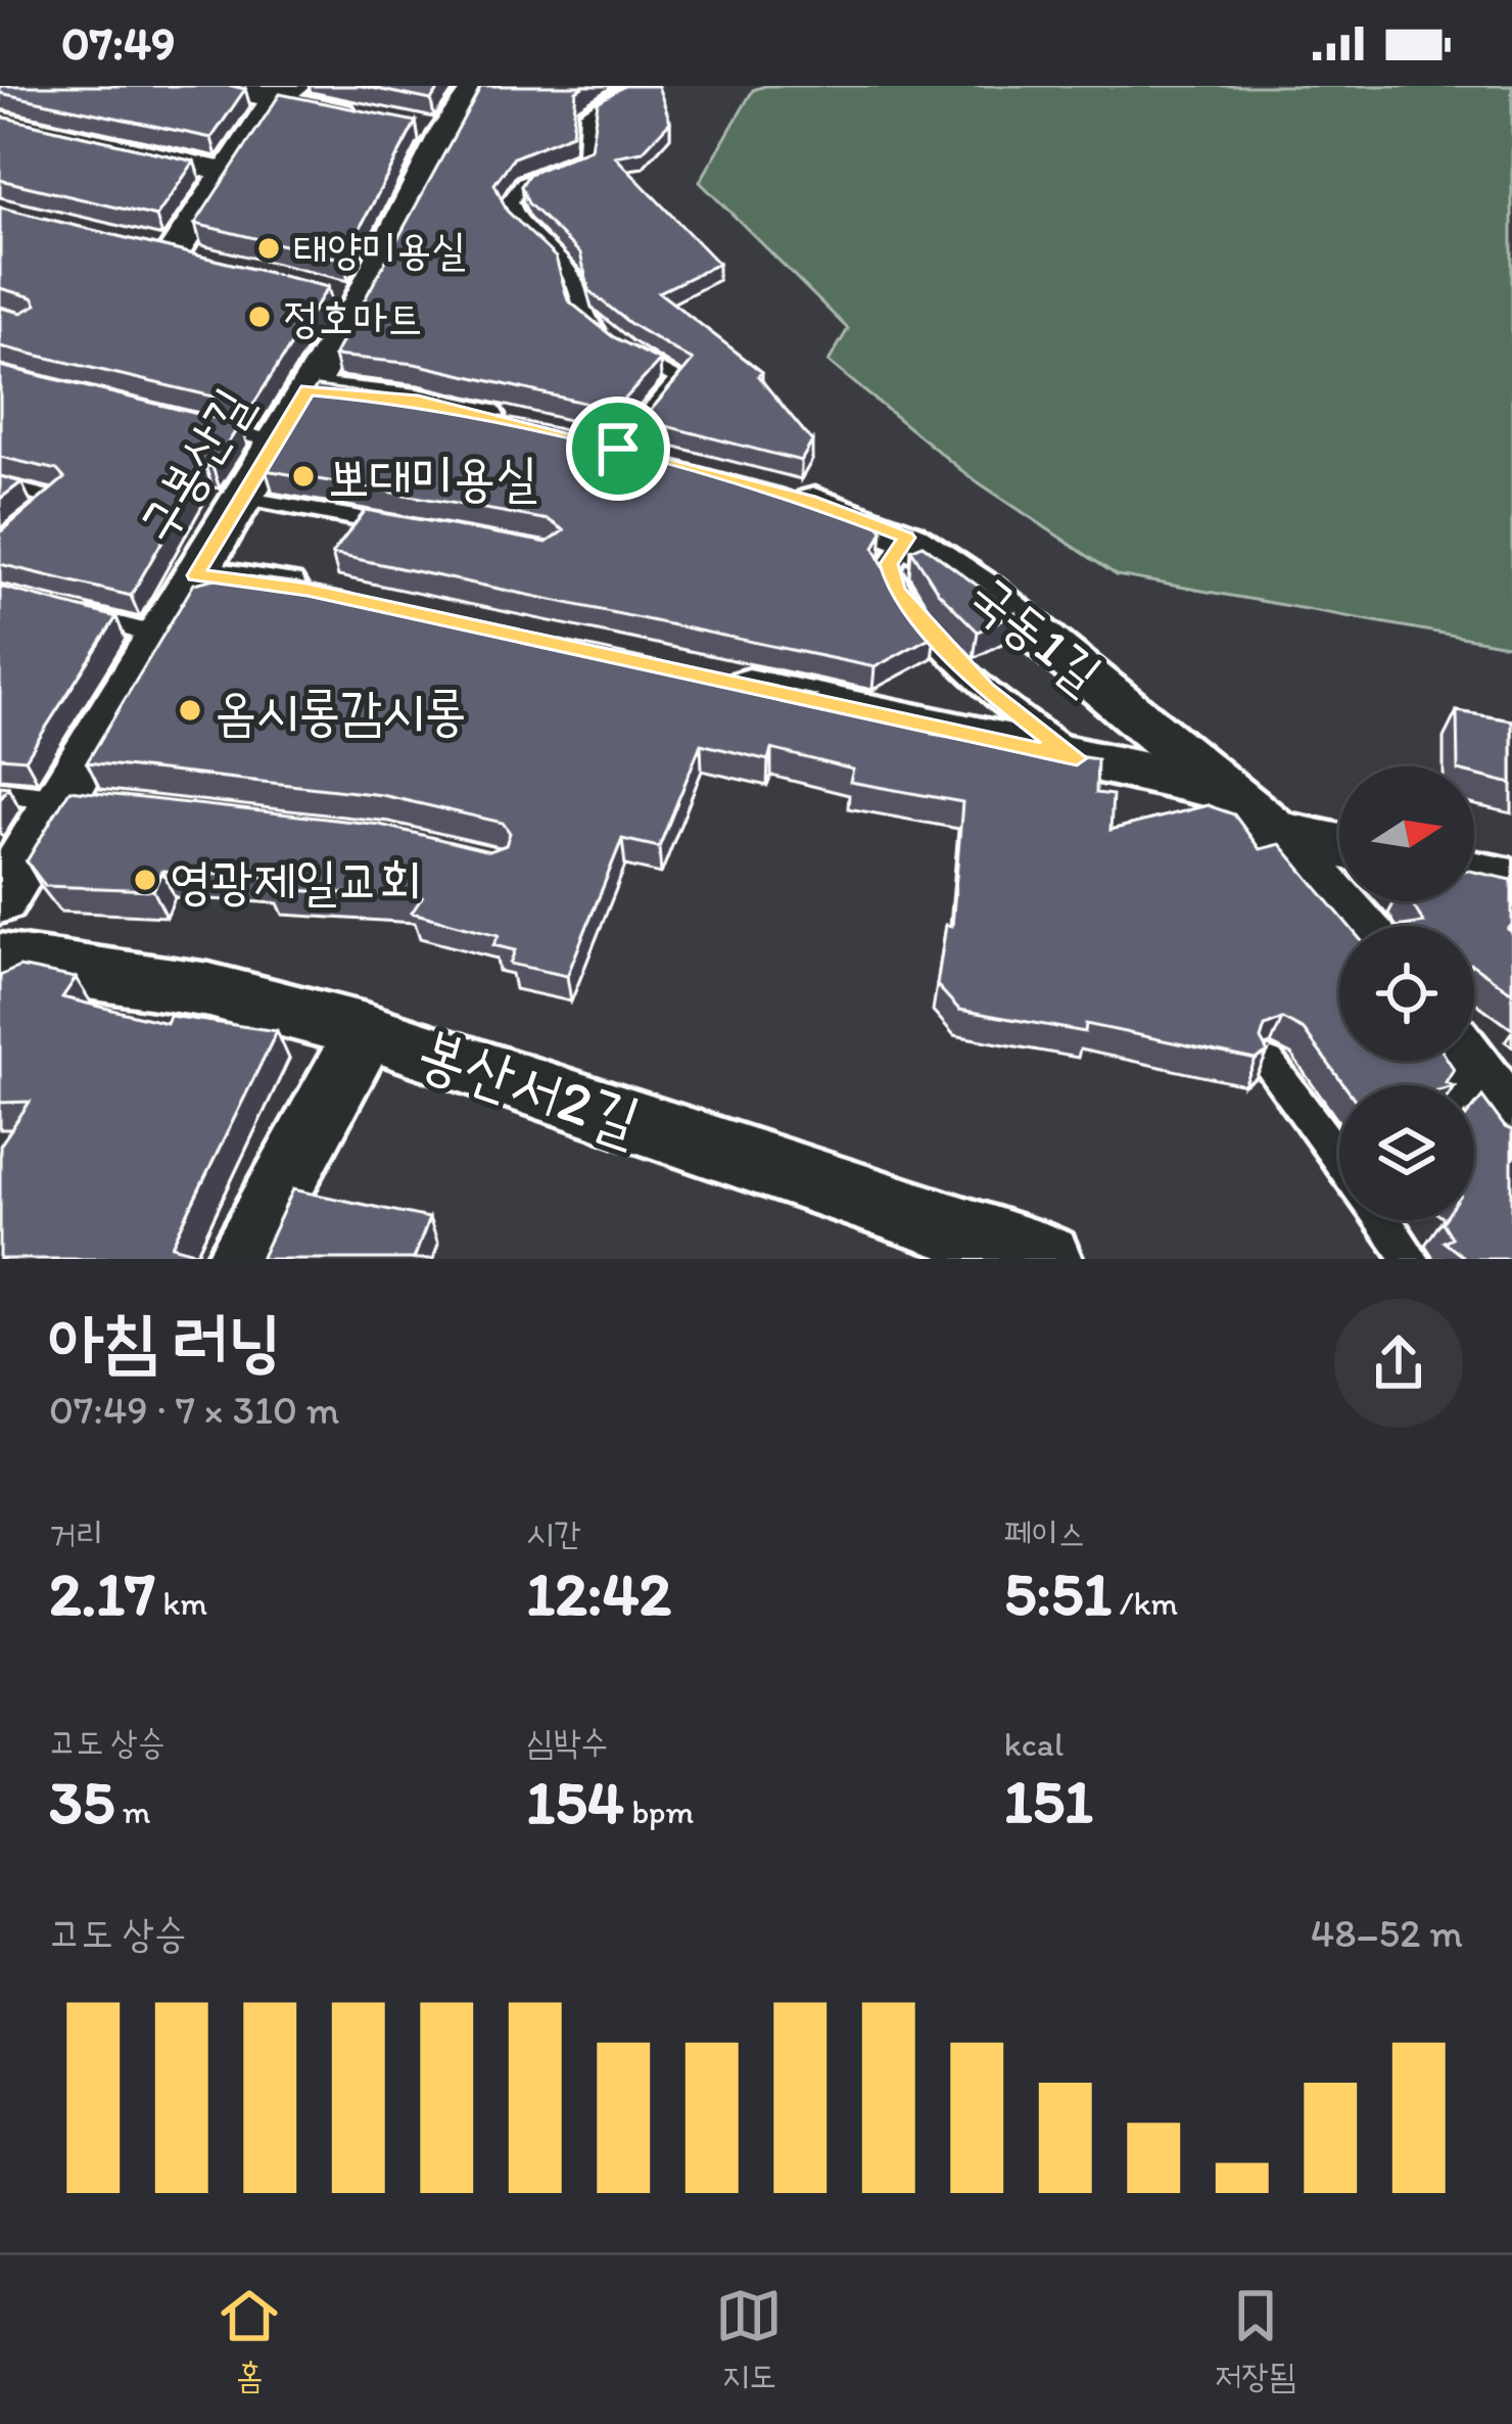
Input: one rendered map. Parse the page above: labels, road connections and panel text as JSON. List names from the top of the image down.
{
  "streets": {
    "street": ["구봉산길", "국동1길", "봉산서2길"]
  },
  "places": [
    "태양미용실",
    "정호마트",
    "뽀대미용실",
    "옴시롱감시롱",
    "영광제일교회"
  ],
  "north": "right",
  "page": {
    "status": "07:49",
    "heading": ["아침 러닝", "07:49 · 7 × 310 m"],
    "stats": [
      ["거리", "2.17 km"],
      ["시간", "12:42"],
      ["페이스", "5:51 /km"],
      ["고도 상승", "35 m"],
      ["심박수", "154 bpm"],
      ["kcal", "151"]
    ],
    "chart": ["고도 상승", "48–52 m"],
    "tabs": ["홈", "지도", "저장됨"]
  }
}
